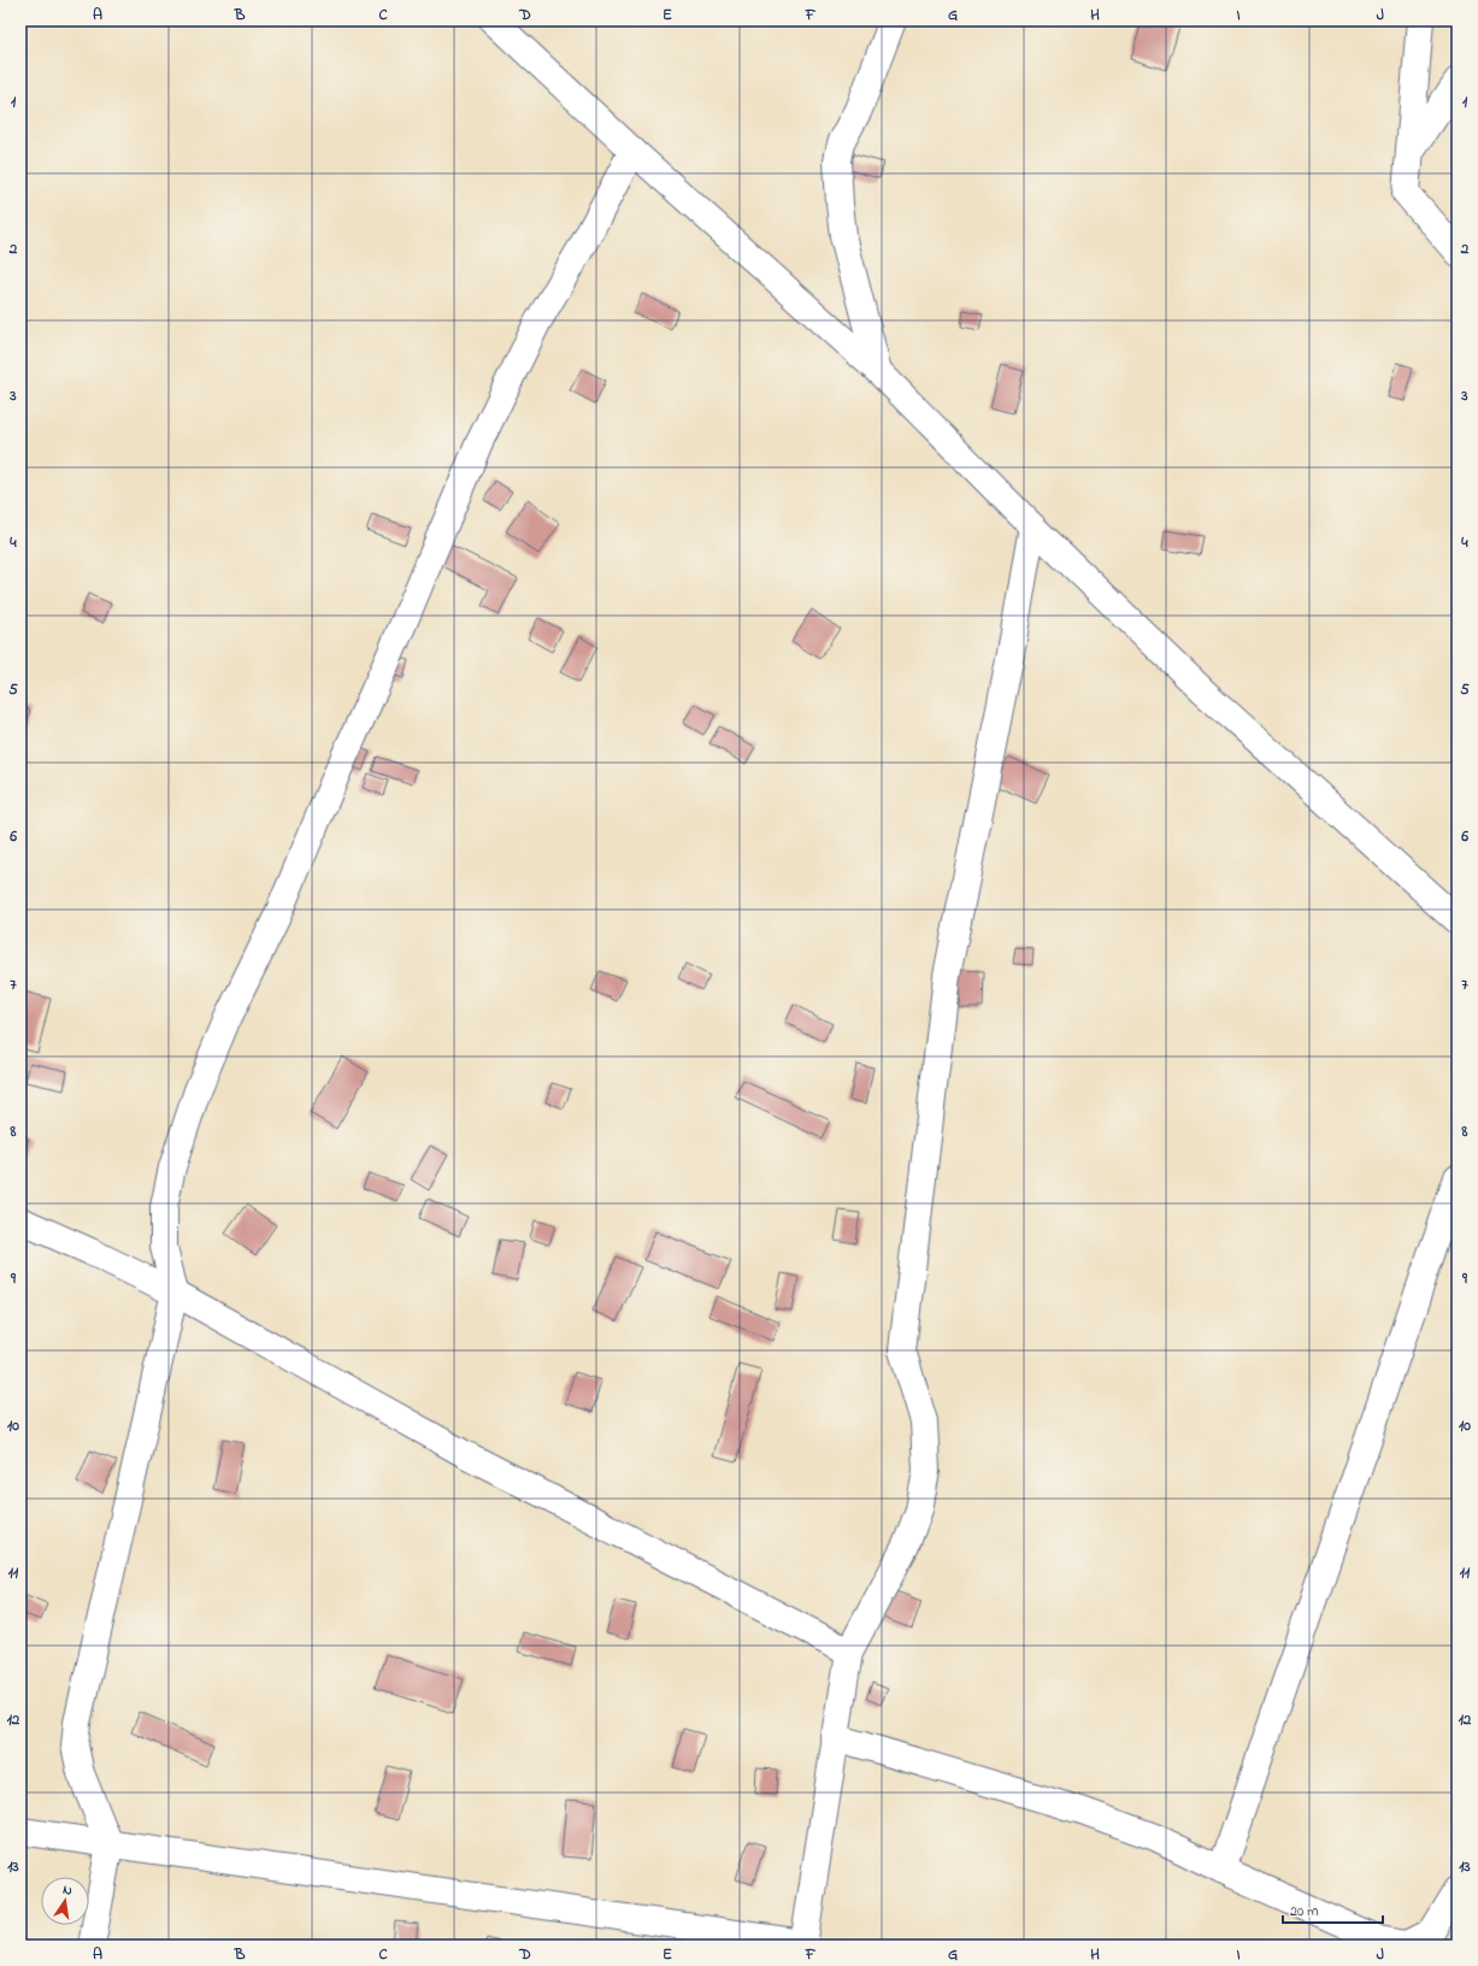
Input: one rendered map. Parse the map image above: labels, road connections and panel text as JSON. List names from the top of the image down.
{
  "scale_bar": "20 m",
  "north": "top",
  "grid": {
    "columns": [
      "A",
      "B",
      "C",
      "D",
      "E",
      "F",
      "G",
      "H",
      "I",
      "J"
    ],
    "rows": [
      "1",
      "2",
      "3",
      "4",
      "5",
      "6",
      "7",
      "8",
      "9",
      "10",
      "11",
      "12",
      "13"
    ]
  }
}
